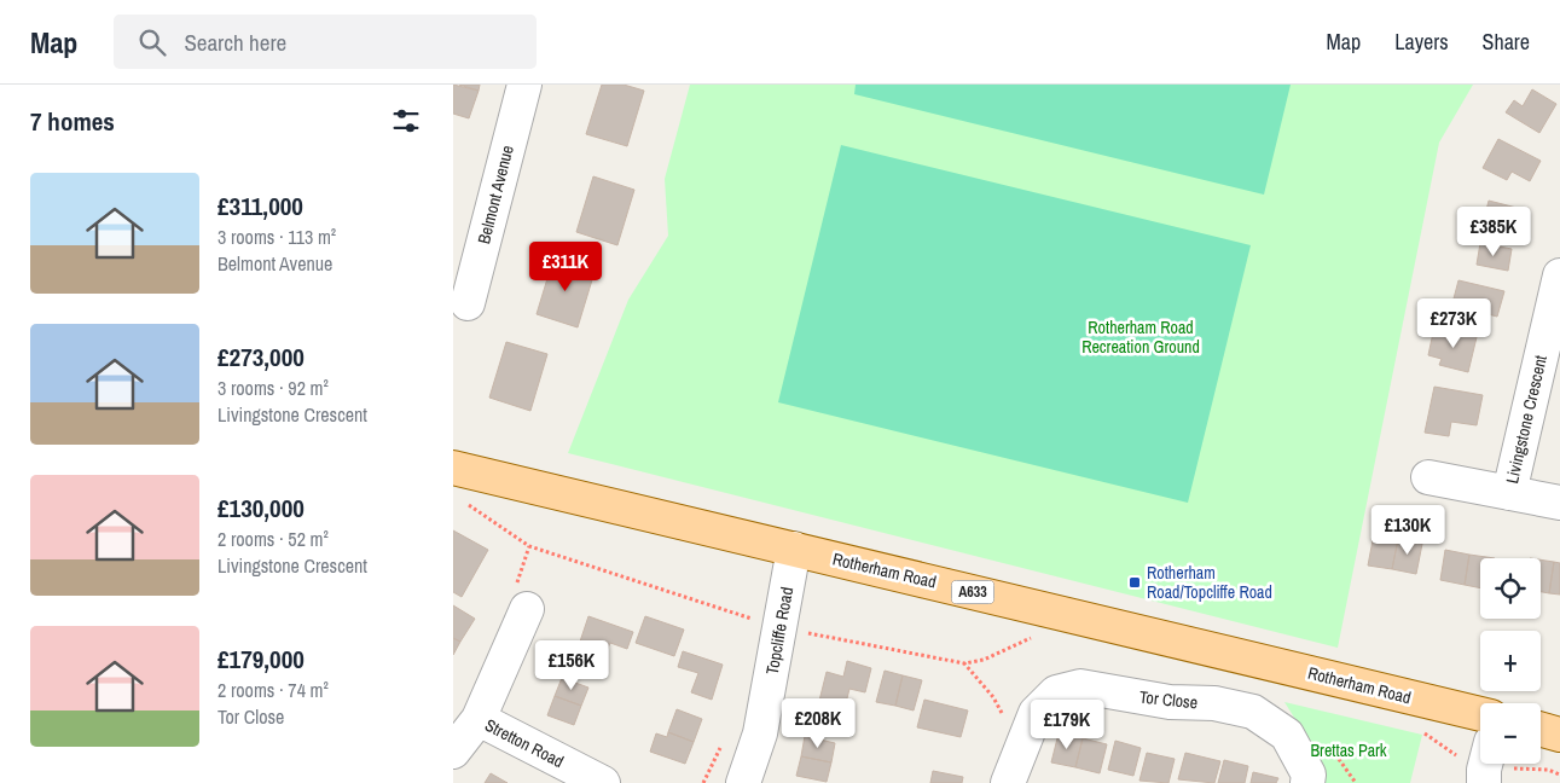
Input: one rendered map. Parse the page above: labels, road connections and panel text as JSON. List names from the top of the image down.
{
  "streets": {
    "main road": ["Rotherham Road", "A633"],
    "street": [
      "Belmont Avenue",
      "Livingstone Crescent",
      "Topcliffe Road",
      "Tor Close",
      "Stretton Road"
    ]
  },
  "crossings": [
    ["Rotherham Road", "Topcliffe Road"]
  ],
  "parks": ["Rotherham Road Recreation Ground", "Brettas Park"],
  "places": {
    "transit": ["Rotherham Road/Topcliffe Road"]
  },
  "page": {
    "header": "Map",
    "search": "Search here",
    "nav": ["Map", "Layers", "Share"],
    "heading": "7 homes",
    "list": [
      {
        "name": "£311,000",
        "note": "3 rooms · 113 m² · Belmont Avenue"
      },
      {
        "name": "£273,000",
        "note": "3 rooms · 92 m² · Livingstone Crescent"
      },
      {
        "name": "£130,000",
        "note": "2 rooms · 52 m² · Livingstone Crescent"
      },
      {
        "name": "£179,000",
        "note": "2 rooms · 74 m² · Tor Close"
      }
    ],
    "price": [
      "£385K",
      "£311K",
      "£273K",
      "£130K",
      "£156K",
      "£208K",
      "£179K"
    ],
    "map_buttons": ["+", "−"]
  }
}
